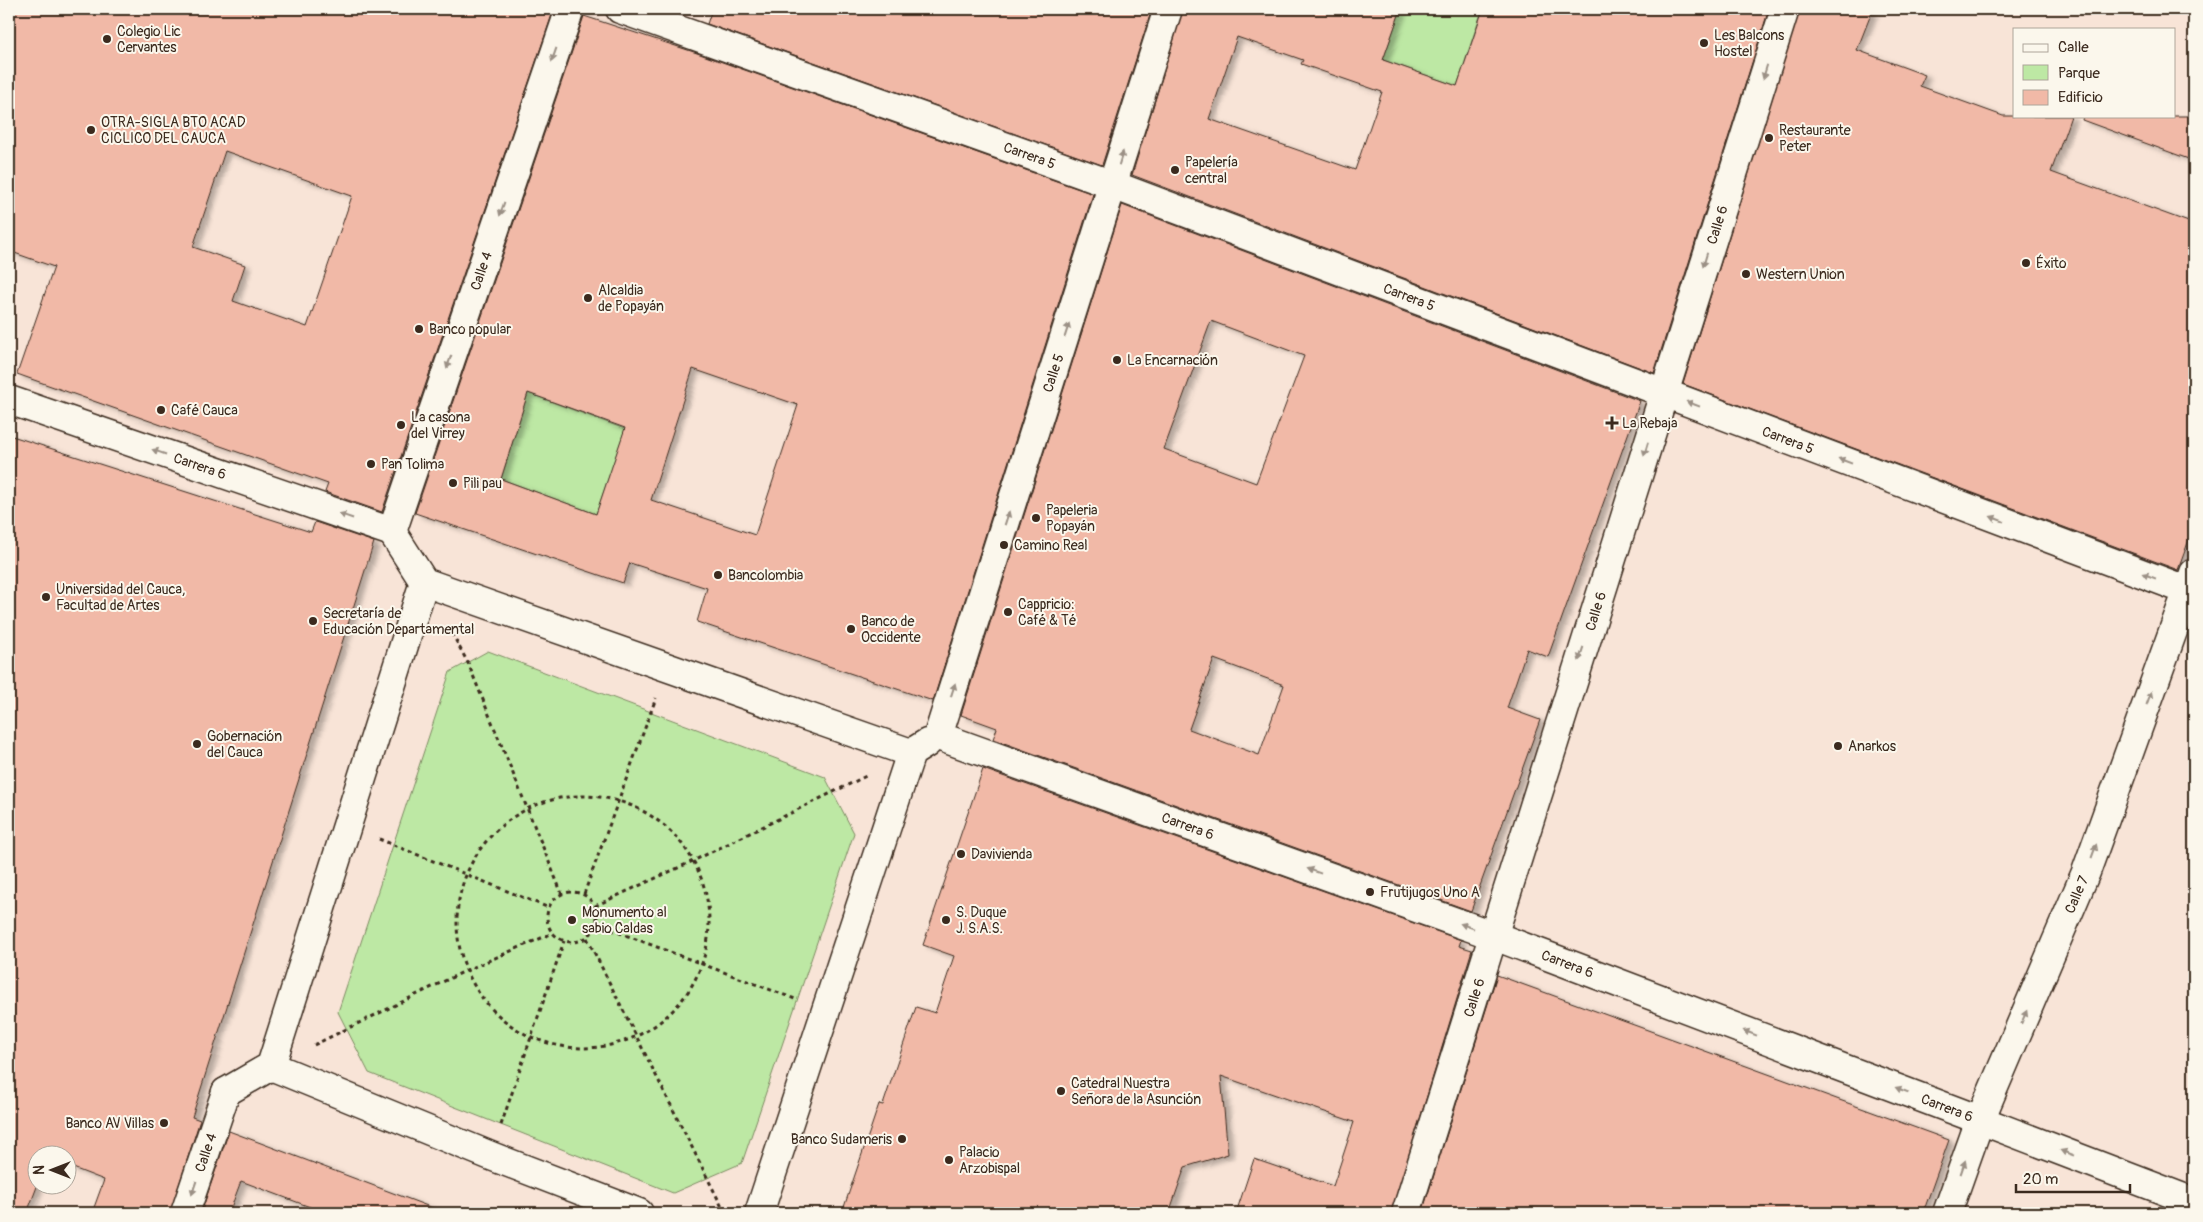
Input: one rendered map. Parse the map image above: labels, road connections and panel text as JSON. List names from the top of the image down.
{
  "streets": {
    "street": [
      "Carrera 5",
      "Calle 6",
      "Calle 4",
      "Calle 5",
      "Carrera 6",
      "Calle 7"
    ]
  },
  "crossings": [
    ["Carrera 5", "Calle 6"],
    ["Carrera 5", "Calle 5"],
    ["Carrera 5", "Calle 7"],
    ["Calle 6", "Carrera 6"],
    ["Calle 4", "Carrera 6"],
    ["Calle 5", "Carrera 6"],
    ["Carrera 6", "Calle 7"]
  ],
  "one_way": [
    "Calle 6",
    "Calle 4",
    "Calle 5",
    "Carrera 6",
    "Calle 7"
  ],
  "places": {
    "other": [
      "Colegio Lic Cervantes",
      "Les Balcons Hostel",
      "OTRA-SIGLA BTO ACAD CICLICO DEL CAUCA",
      "Restaurante Peter",
      "Papelería central",
      "Éxito",
      "Western Union",
      "Alcaldia de Popayán",
      "Banco popular",
      "La Encarnación",
      "Café Cauca",
      "La casona del Virrey",
      "Pan Tolima",
      "Pili pau",
      "Papeleria Popayán",
      "Camino Real",
      "Bancolombia",
      "Universidad del Cauca, Facultad de Artes",
      "Cappricio: Café & Té",
      "Secretaría de Educación Departamental",
      "Banco de Occidente",
      "Gobernación del Cauca",
      "Anarkos",
      "Davivienda",
      "Frutijugos Uno A",
      "Monumento al sabio Caldas",
      "S. Duque J. S.A.S.",
      "Catedral Nuestra Señora de la Asunción",
      "Banco AV Villas",
      "Banco Sudameris",
      "Palacio Arzobispal"
    ],
    "health": ["La Rebaja"]
  },
  "legend": ["Calle", "Parque", "Edificio"],
  "scale_bar": "20 m",
  "north": "left"
}
